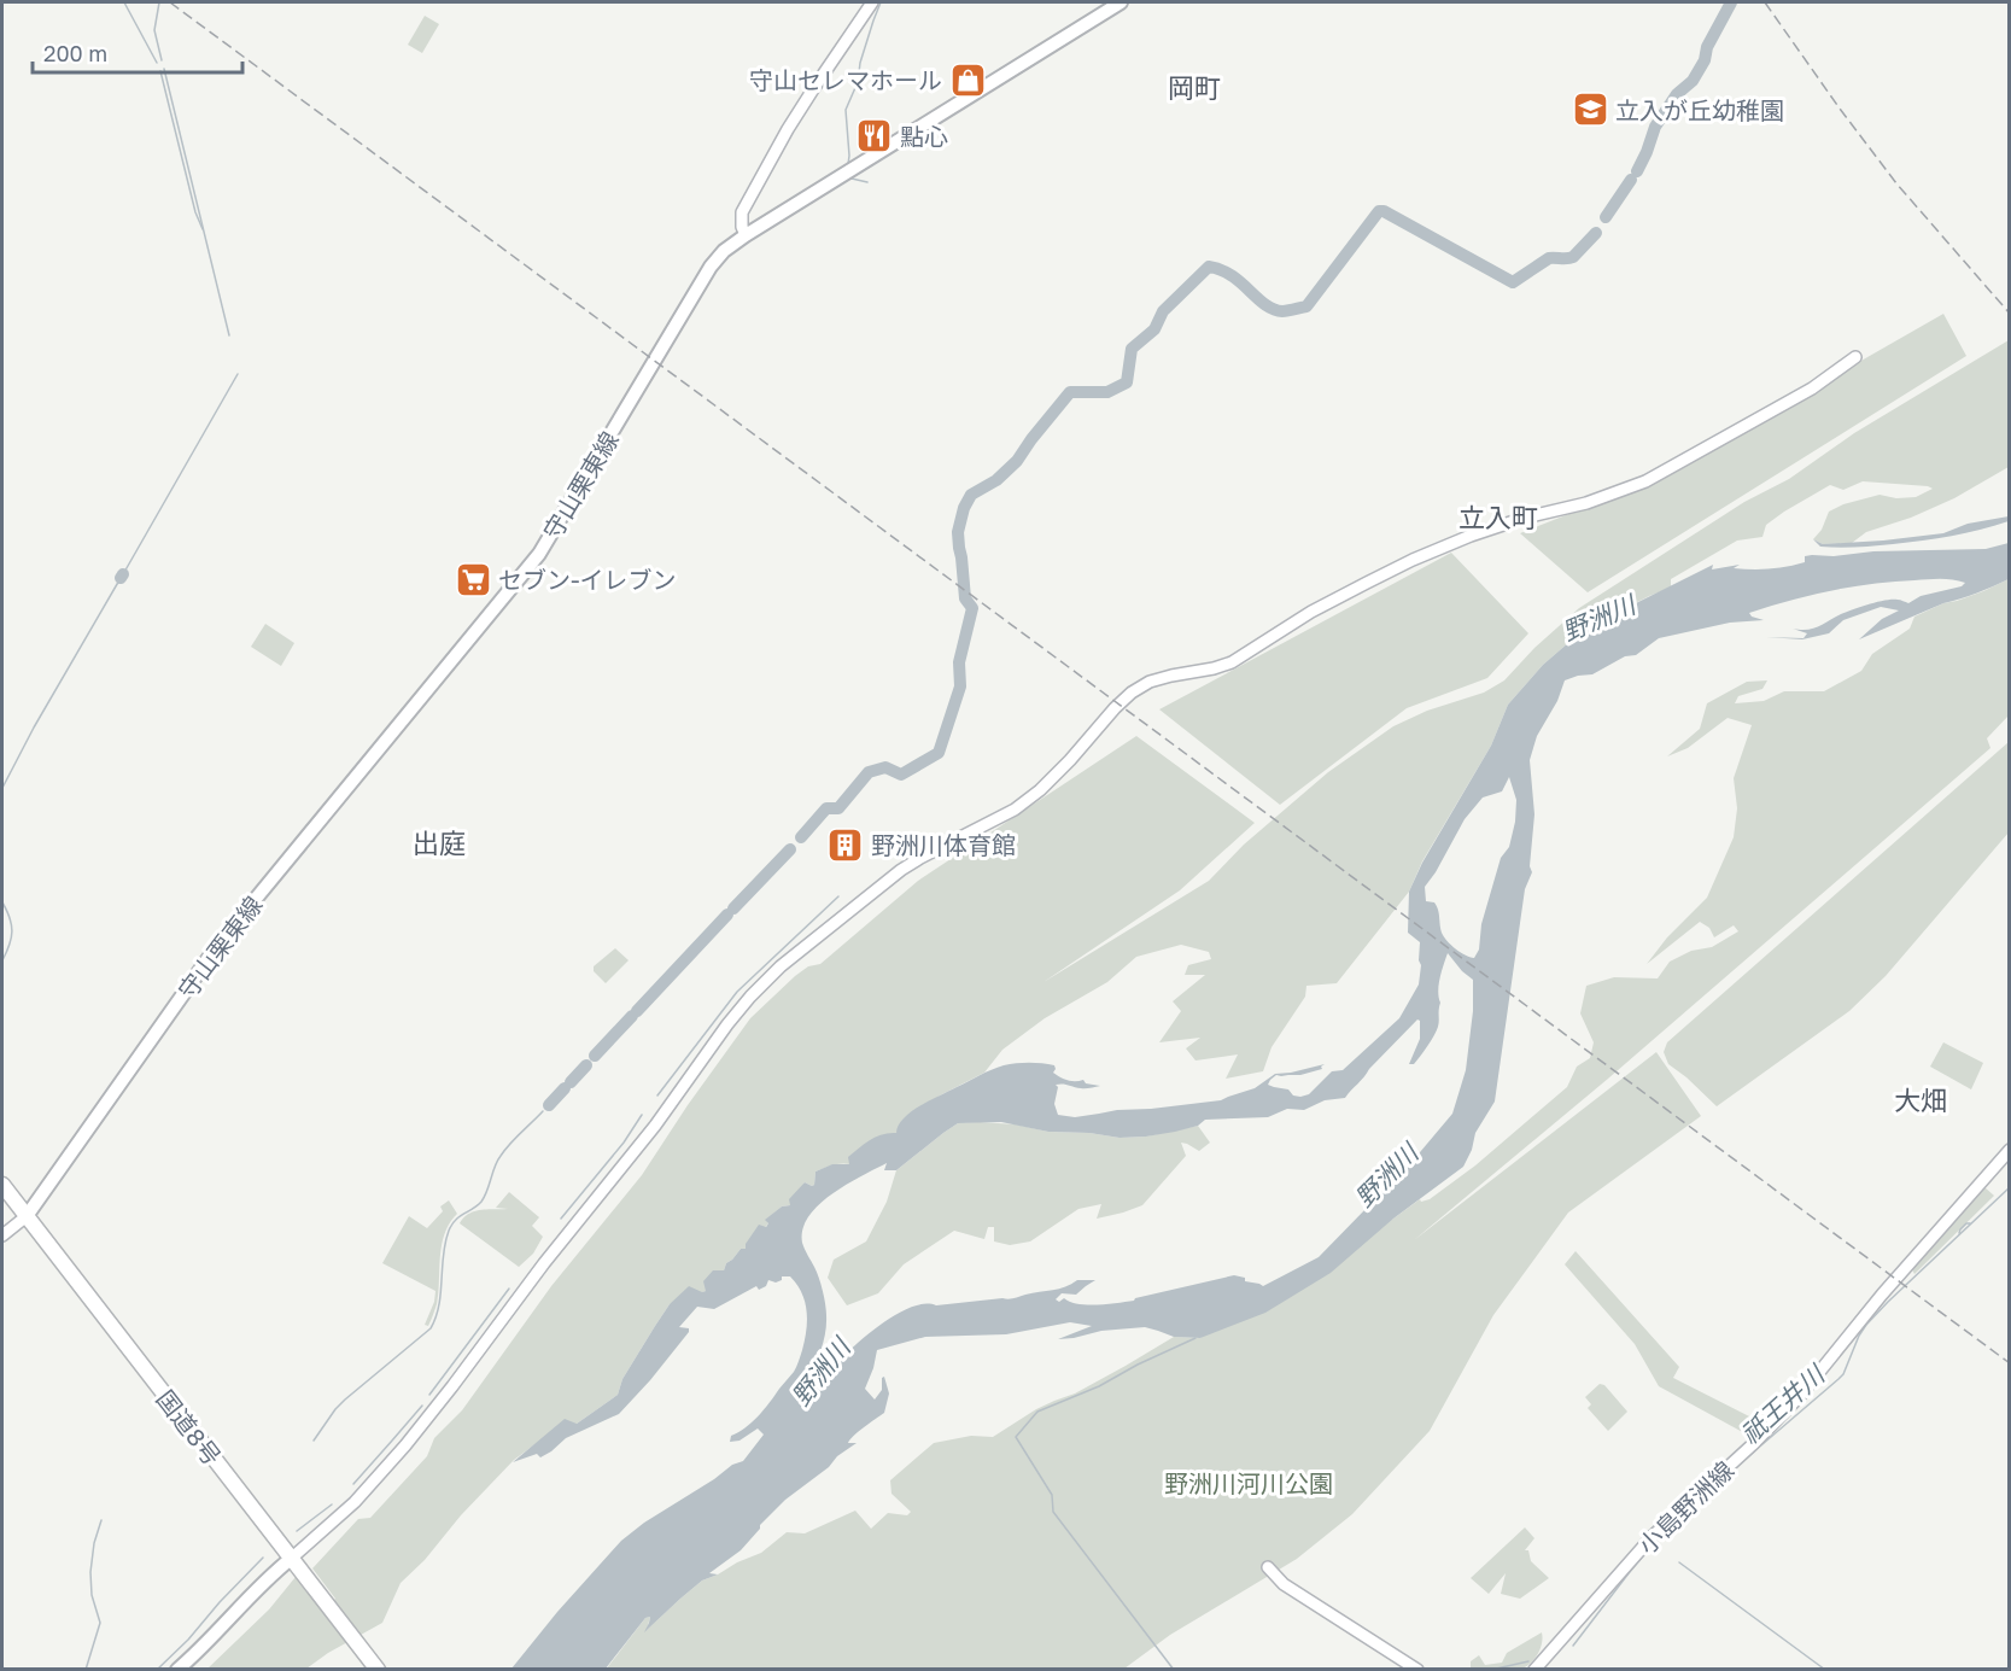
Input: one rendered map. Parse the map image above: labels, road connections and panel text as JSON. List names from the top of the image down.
{
  "streets": {
    "highway": ["国道8号"],
    "main road": ["守山栗東線"],
    "street": ["小島野洲線"]
  },
  "crossings": [
    ["守山栗東線", "国道8号"]
  ],
  "districts": [
    "岡町",
    "立入町",
    "出庭",
    "大畑"
  ],
  "water": ["野洲川", "祇王井川"],
  "parks": ["野洲川河川公園"],
  "places": {
    "shop": ["守山セレマホール"],
    "school or university": ["立入が丘幼稚園"],
    "restaurant": ["點心"],
    "supermarket": ["セブン-イレブン"],
    "building": ["野洲川体育館"]
  },
  "scale_bar": "200 m"
}
